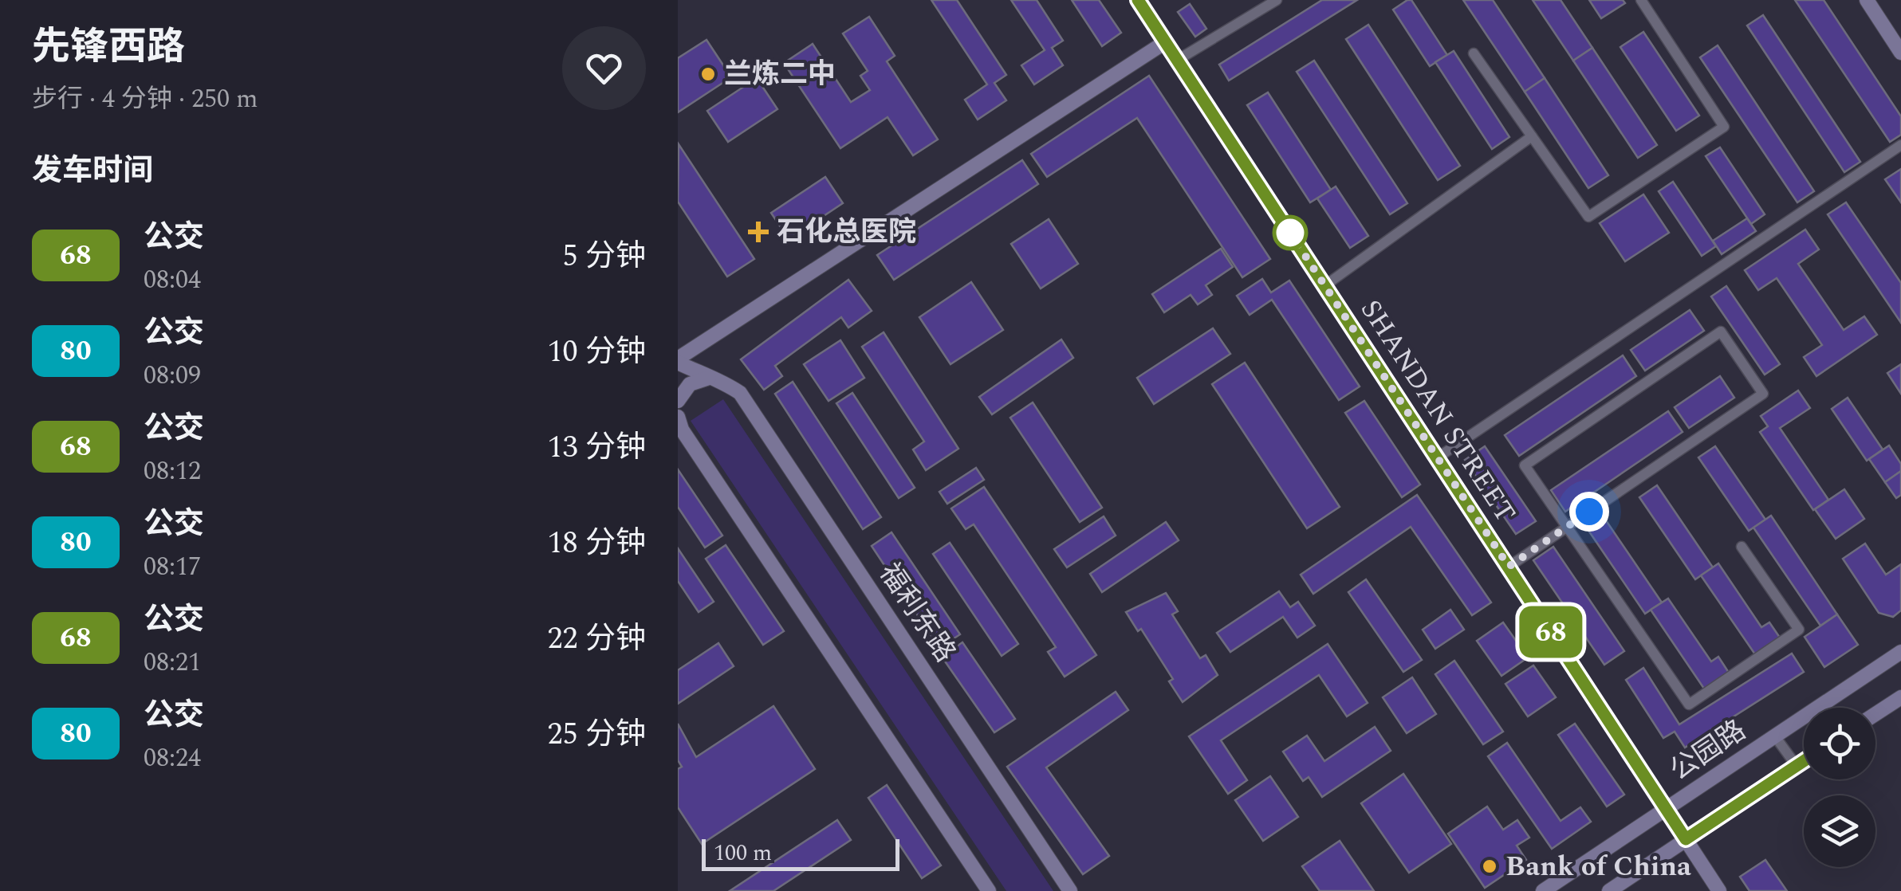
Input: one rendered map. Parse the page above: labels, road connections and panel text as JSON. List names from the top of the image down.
{
  "streets": {
    "street": ["SHANDAN STREET", "福利东路", "公园路"]
  },
  "crossings": [
    ["SHANDAN STREET", "公园路"]
  ],
  "places": {
    "other": ["兰炼二中", "Bank of China"],
    "health": ["石化总医院"]
  },
  "lines": ["bus line 68"],
  "scale_bar": "100 m",
  "page": {
    "heading": [
      ["先锋西路", "步行 · 4 分钟 · 250 m"],
      "发车时间"
    ],
    "on_map": "68",
    "list": [
      {
        "mark": "68",
        "name": "公交",
        "note": "08:04",
        "value": "5 分钟"
      },
      {
        "mark": "80",
        "name": "公交",
        "note": "08:09",
        "value": "10 分钟"
      },
      {
        "mark": "68",
        "name": "公交",
        "note": "08:12",
        "value": "13 分钟"
      },
      {
        "mark": "80",
        "name": "公交",
        "note": "08:17",
        "value": "18 分钟"
      },
      {
        "mark": "68",
        "name": "公交",
        "note": "08:21",
        "value": "22 分钟"
      },
      {
        "mark": "80",
        "name": "公交",
        "note": "08:24",
        "value": "25 分钟"
      }
    ],
    "scale": "100 m"
  }
}
